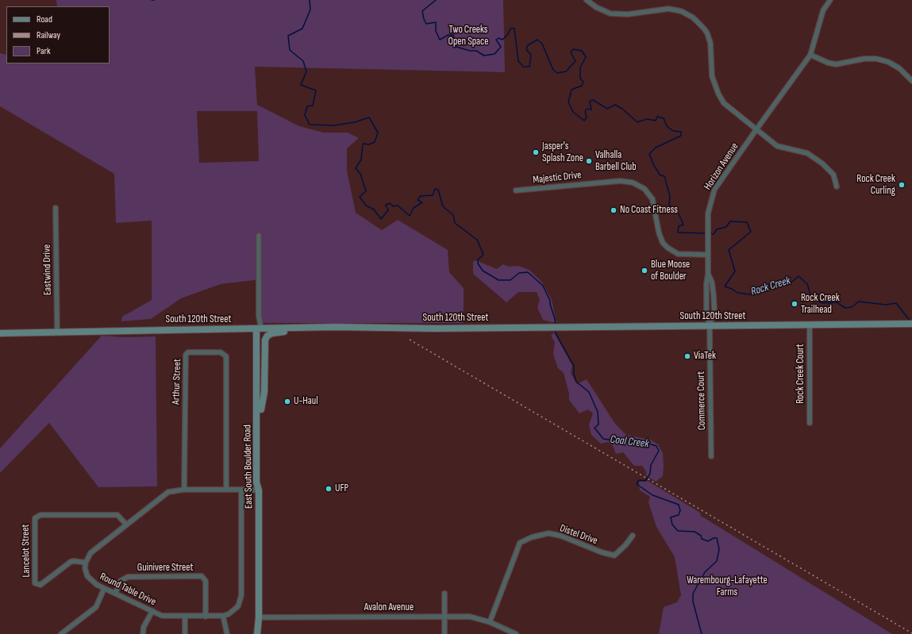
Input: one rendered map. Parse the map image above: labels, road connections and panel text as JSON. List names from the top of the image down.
{
  "streets": {
    "main road": ["South 120th Street", "East South Boulder Road"],
    "street": [
      "Horizon Avenue",
      "Majestic Drive",
      "Eastwind Drive",
      "Rock Creek Court",
      "Arthur Street",
      "Commerce Court",
      "Distel Drive",
      "Lancelot Street",
      "Guinivere Street",
      "Round Table Drive",
      "Avalon Avenue"
    ]
  },
  "crossings": [
    ["Horizon Avenue", "Majestic Drive"],
    ["Horizon Avenue", "South 120th Street"],
    ["Horizon Avenue", "Commerce Court"],
    ["Eastwind Drive", "South 120th Street"],
    ["South 120th Street", "Rock Creek Court"],
    ["South 120th Street", "Commerce Court"],
    ["South 120th Street", "East South Boulder Road"],
    ["East South Boulder Road", "Avalon Avenue"],
    ["Distel Drive", "Avalon Avenue"],
    ["Lancelot Street", "Round Table Drive"],
    ["Guinivere Street", "Round Table Drive"]
  ],
  "water": ["Rock Creek", "Coal Creek"],
  "parks": ["Two Creeks Open Space", "Warembourg-Lafayette Farms"],
  "places": [
    "Jasper's Splash Zone",
    "Valhalla Barbell Club",
    "Rock Creek Curling",
    "No Coast Fitness",
    "Blue Moose of Boulder",
    "Rock Creek Trailhead",
    "ViaTek",
    "U-Haul",
    "UFP"
  ],
  "legend": ["Road", "Railway", "Park"]
}
